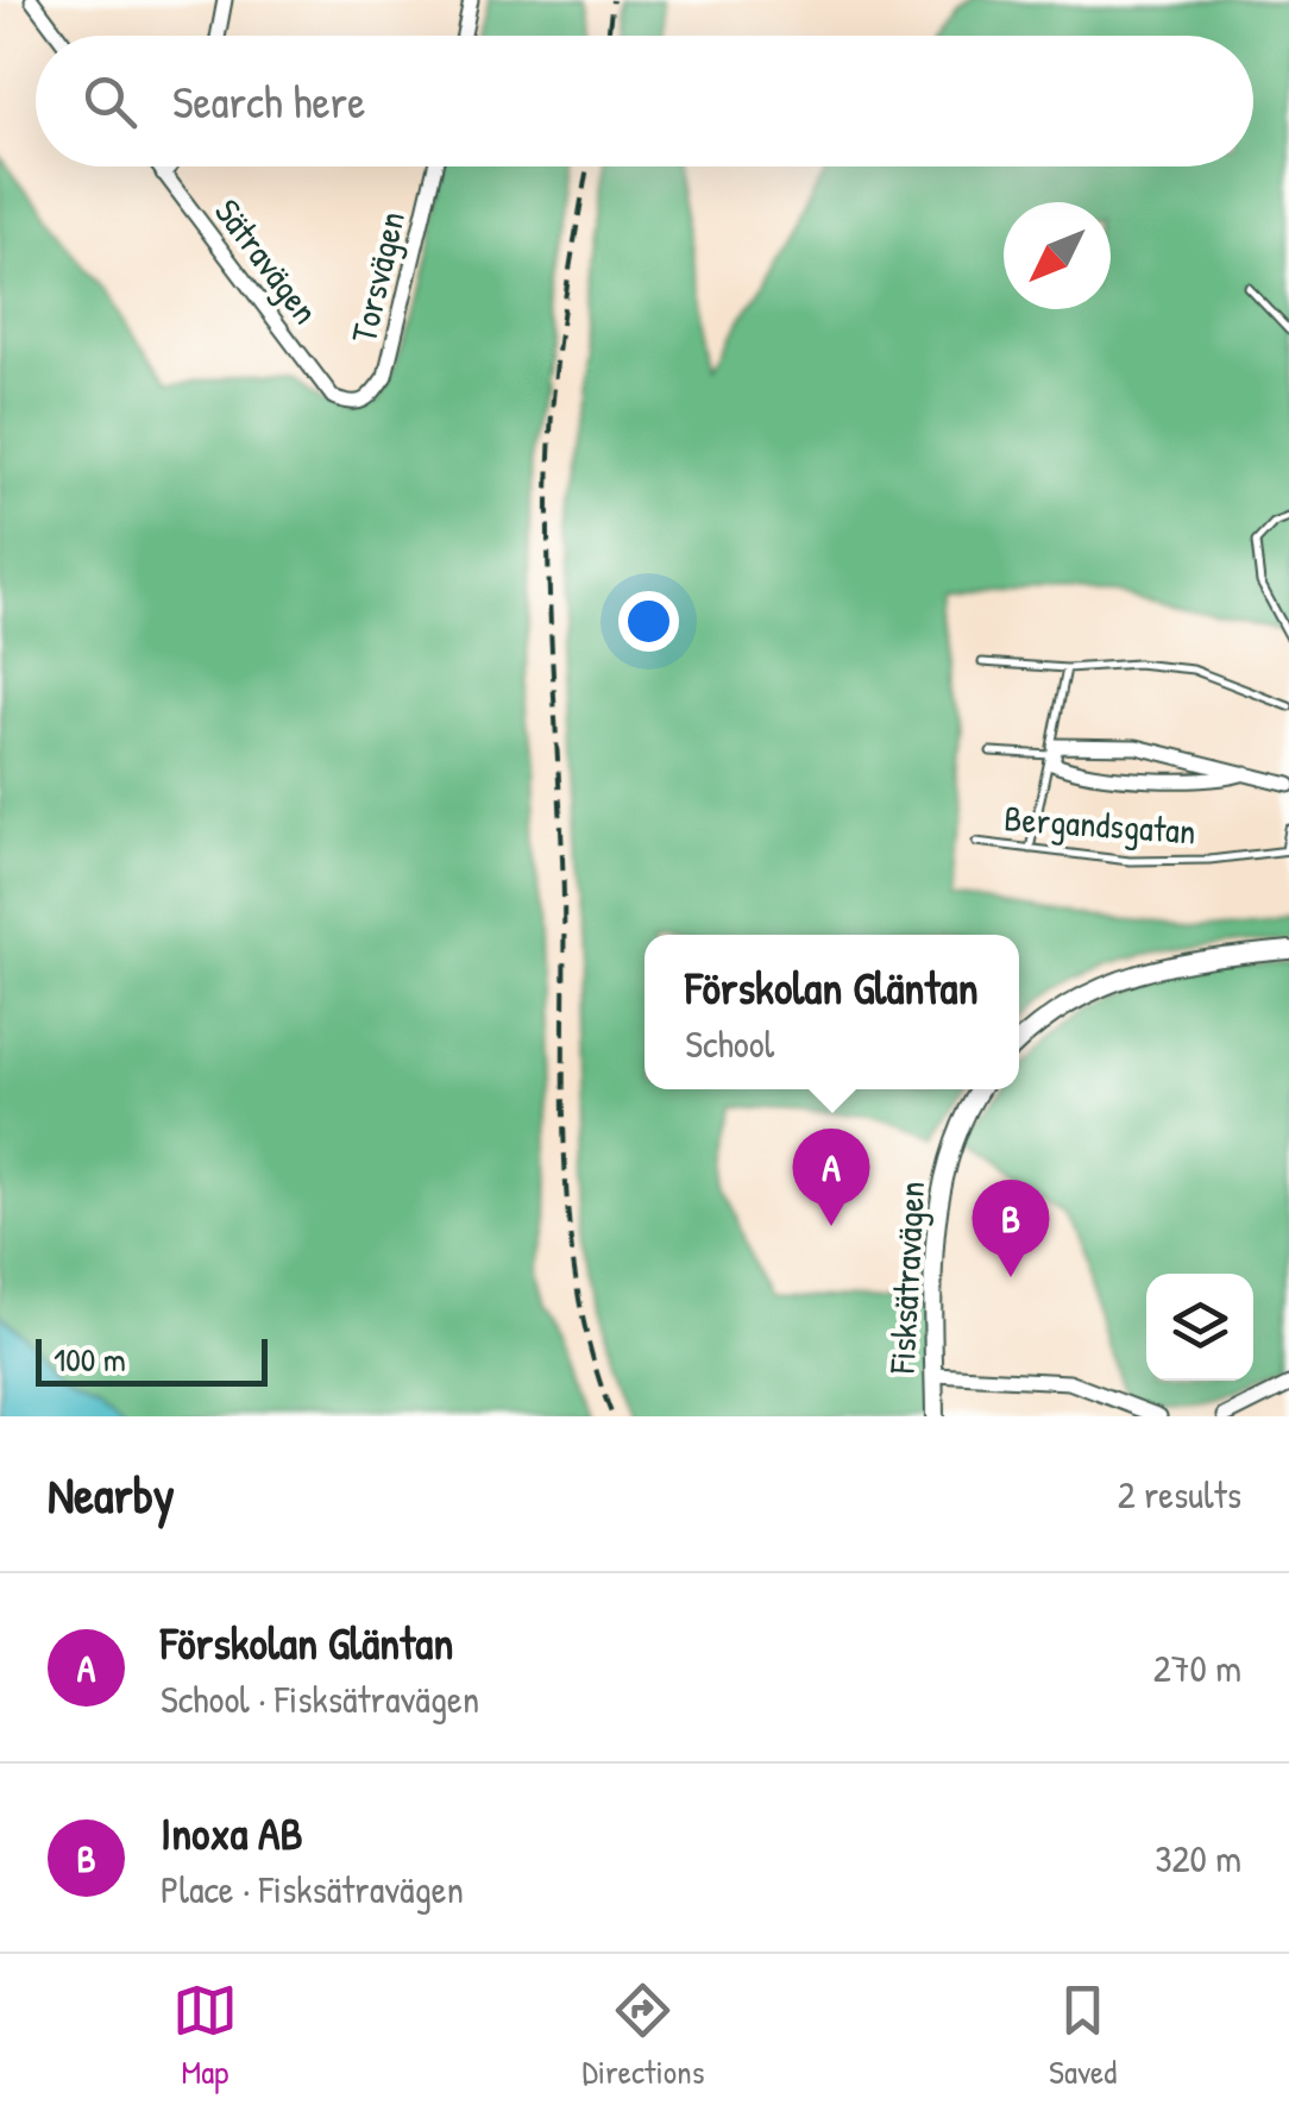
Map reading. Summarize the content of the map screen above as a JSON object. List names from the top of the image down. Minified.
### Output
{"streets":{"street":["Sätravägen","Torsvägen","Fisksätravägen"],"lane":["Bergandsgatan"]},"crossings":[["Sätravägen","Torsvägen"]],"scale_bar":"100 m","north":"bottom left","page":{"search":"Search here","popup":["Förskolan Gläntan","School"],"pins":["A","B"],"scale":"100 m","heading":["Nearby","2 results"],"list":[{"mark":"A","name":"Förskolan Gläntan","note":"School · Fisksätravägen","value":"270 m"},{"mark":"B","name":"Inoxa AB","note":"Place · Fisksätravägen","value":"320 m"}],"nav":["Map","Directions","Saved"]}}
